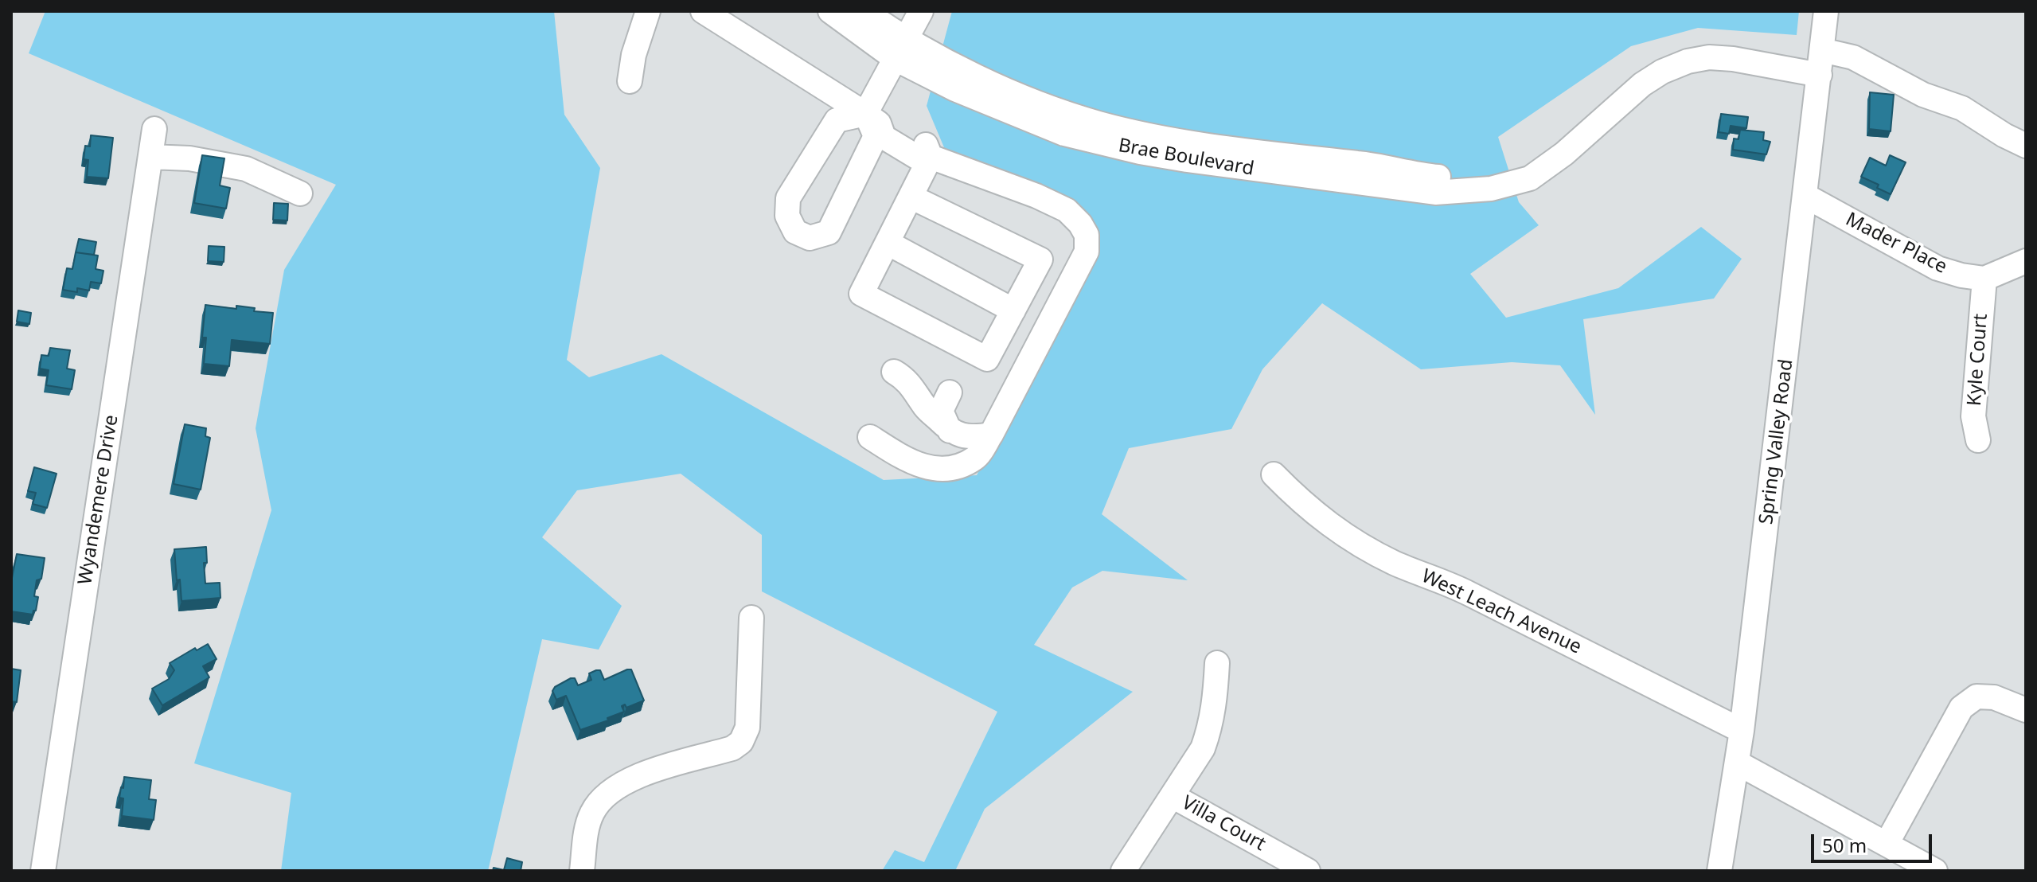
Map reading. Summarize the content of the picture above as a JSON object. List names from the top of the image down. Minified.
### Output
{"streets":{"street":["Brae Boulevard","Mader Place","Kyle Court","Spring Valley Road","Wyandemere Drive","West Leach Avenue","Villa Court"]},"crossings":[["Brae Boulevard","Spring Valley Road"],["Mader Place","Kyle Court"],["Mader Place","Spring Valley Road"],["Spring Valley Road","West Leach Avenue"]],"scale_bar":"50 m"}
